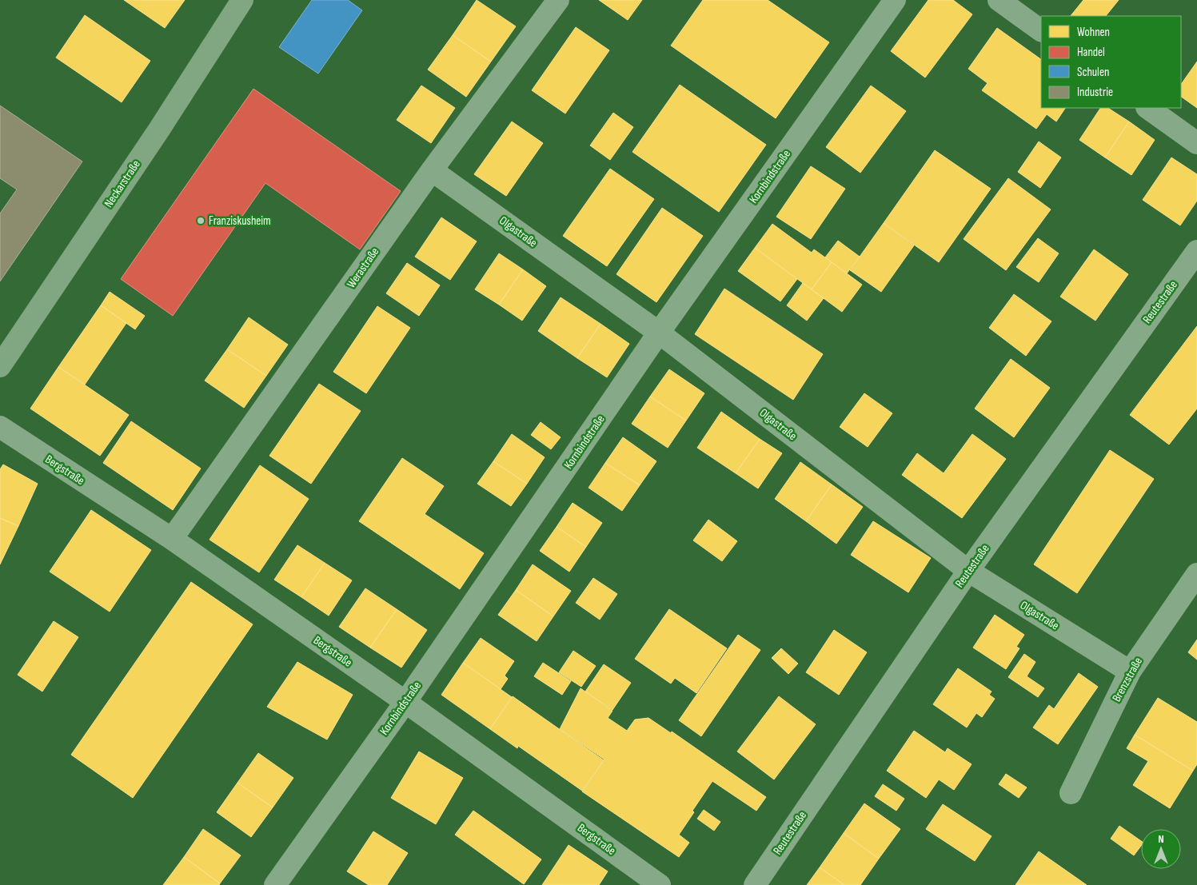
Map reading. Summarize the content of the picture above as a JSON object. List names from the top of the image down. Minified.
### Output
{"streets":{"main road":["Neckarstraße"],"street":["Kornbindstraße","Olgastraße","Werastraße","Reutestraße","Bergstraße","Brenzstraße"]},"crossings":[["Kornbindstraße","Olgastraße"],["Kornbindstraße","Bergstraße"],["Olgastraße","Werastraße"],["Olgastraße","Reutestraße"],["Olgastraße","Brenzstraße"],["Werastraße","Bergstraße"]],"places":["Franziskusheim"],"legend":["Wohnen","Handel","Schulen","Industrie"],"north":"top"}
